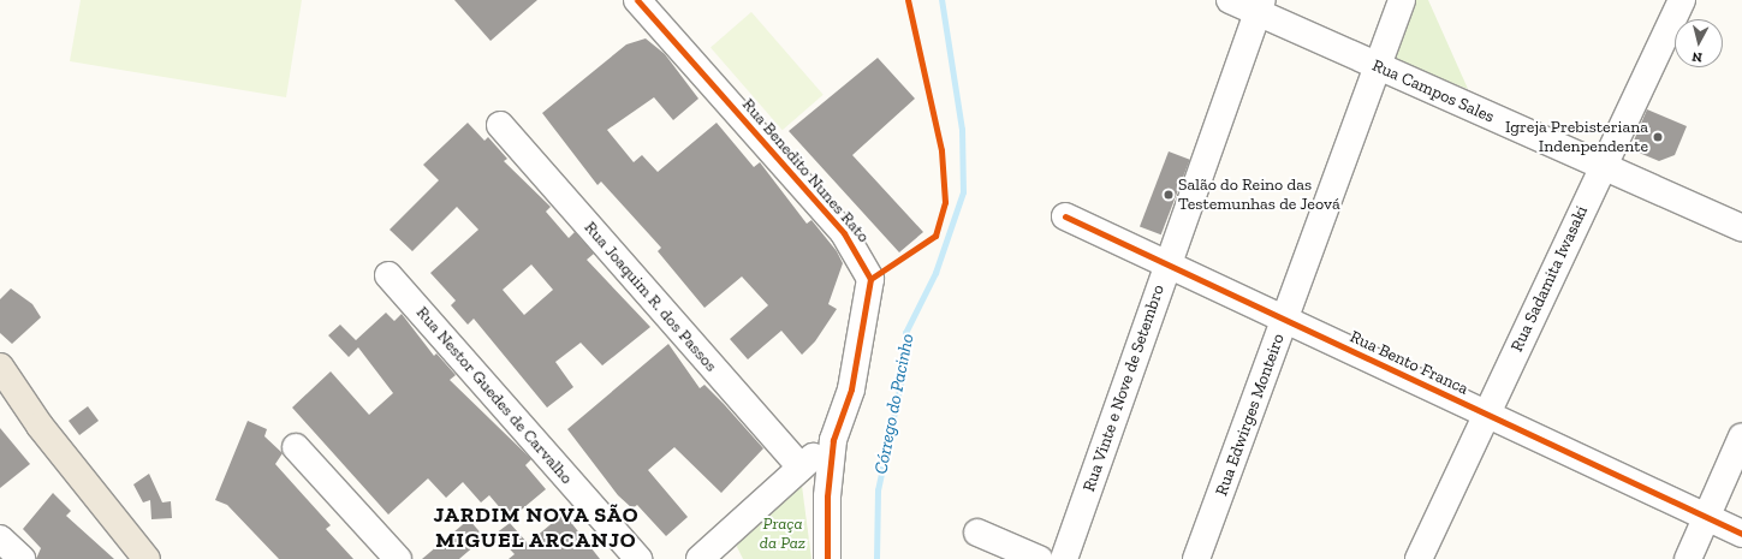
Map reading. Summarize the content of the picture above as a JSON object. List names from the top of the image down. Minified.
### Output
{"streets":{"street":["Rua Campos Sales","Rua Benedito Nunes Rato","Rua Sadamita Iwasaki","Rua Joaquim R. dos Passos","Rua Bento Franca","Rua Vinte e Nove de Setembro","Rua Nestor Guedes de Carvalho","Rua Edwirges Monteiro"]},"crossings":[["Rua Campos Sales","Rua Sadamita Iwasaki"],["Rua Campos Sales","Rua Vinte e Nove de Setembro"],["Rua Campos Sales","Rua Edwirges Monteiro"],["Rua Sadamita Iwasaki","Rua Bento Franca"],["Rua Bento Franca","Rua Vinte e Nove de Setembro"],["Rua Bento Franca","Rua Edwirges Monteiro"]],"districts":["JARDIM NOVA SÃO MIGUEL ARCANJO"],"water":["Córrego do Pacinho"],"parks":["Praça da Paz"],"places":["Igreja Prebisteriana Indenpendente","Salão do Reino das Testemunhas de Jeová"],"north":"bottom"}
